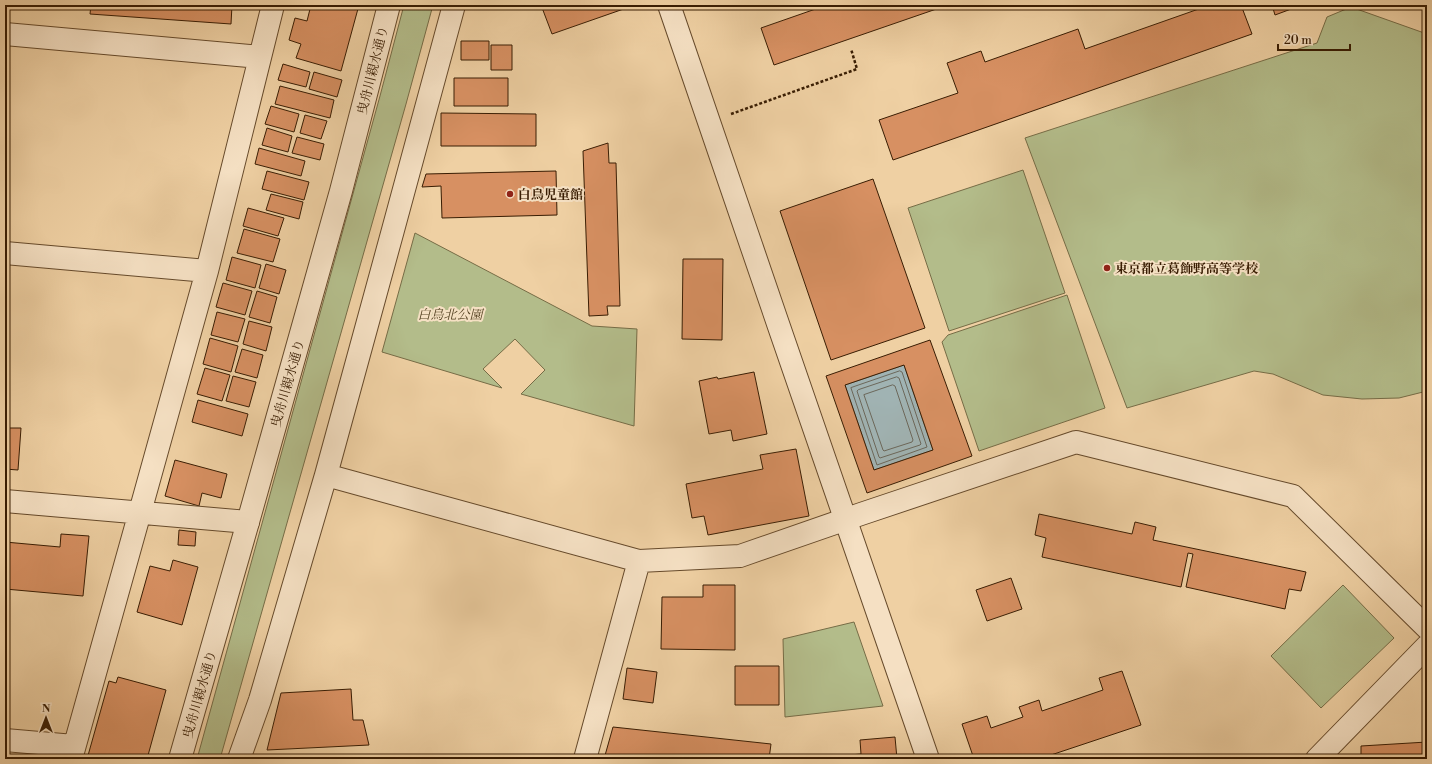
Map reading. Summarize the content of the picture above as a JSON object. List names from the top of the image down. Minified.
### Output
{"streets":{"street":["曳舟川親水通り"]},"parks":["白鳥北公園"],"places":["白鳥児童館","東京都立葛飾野高等学校"],"scale_bar":"20 m","north":"top"}
